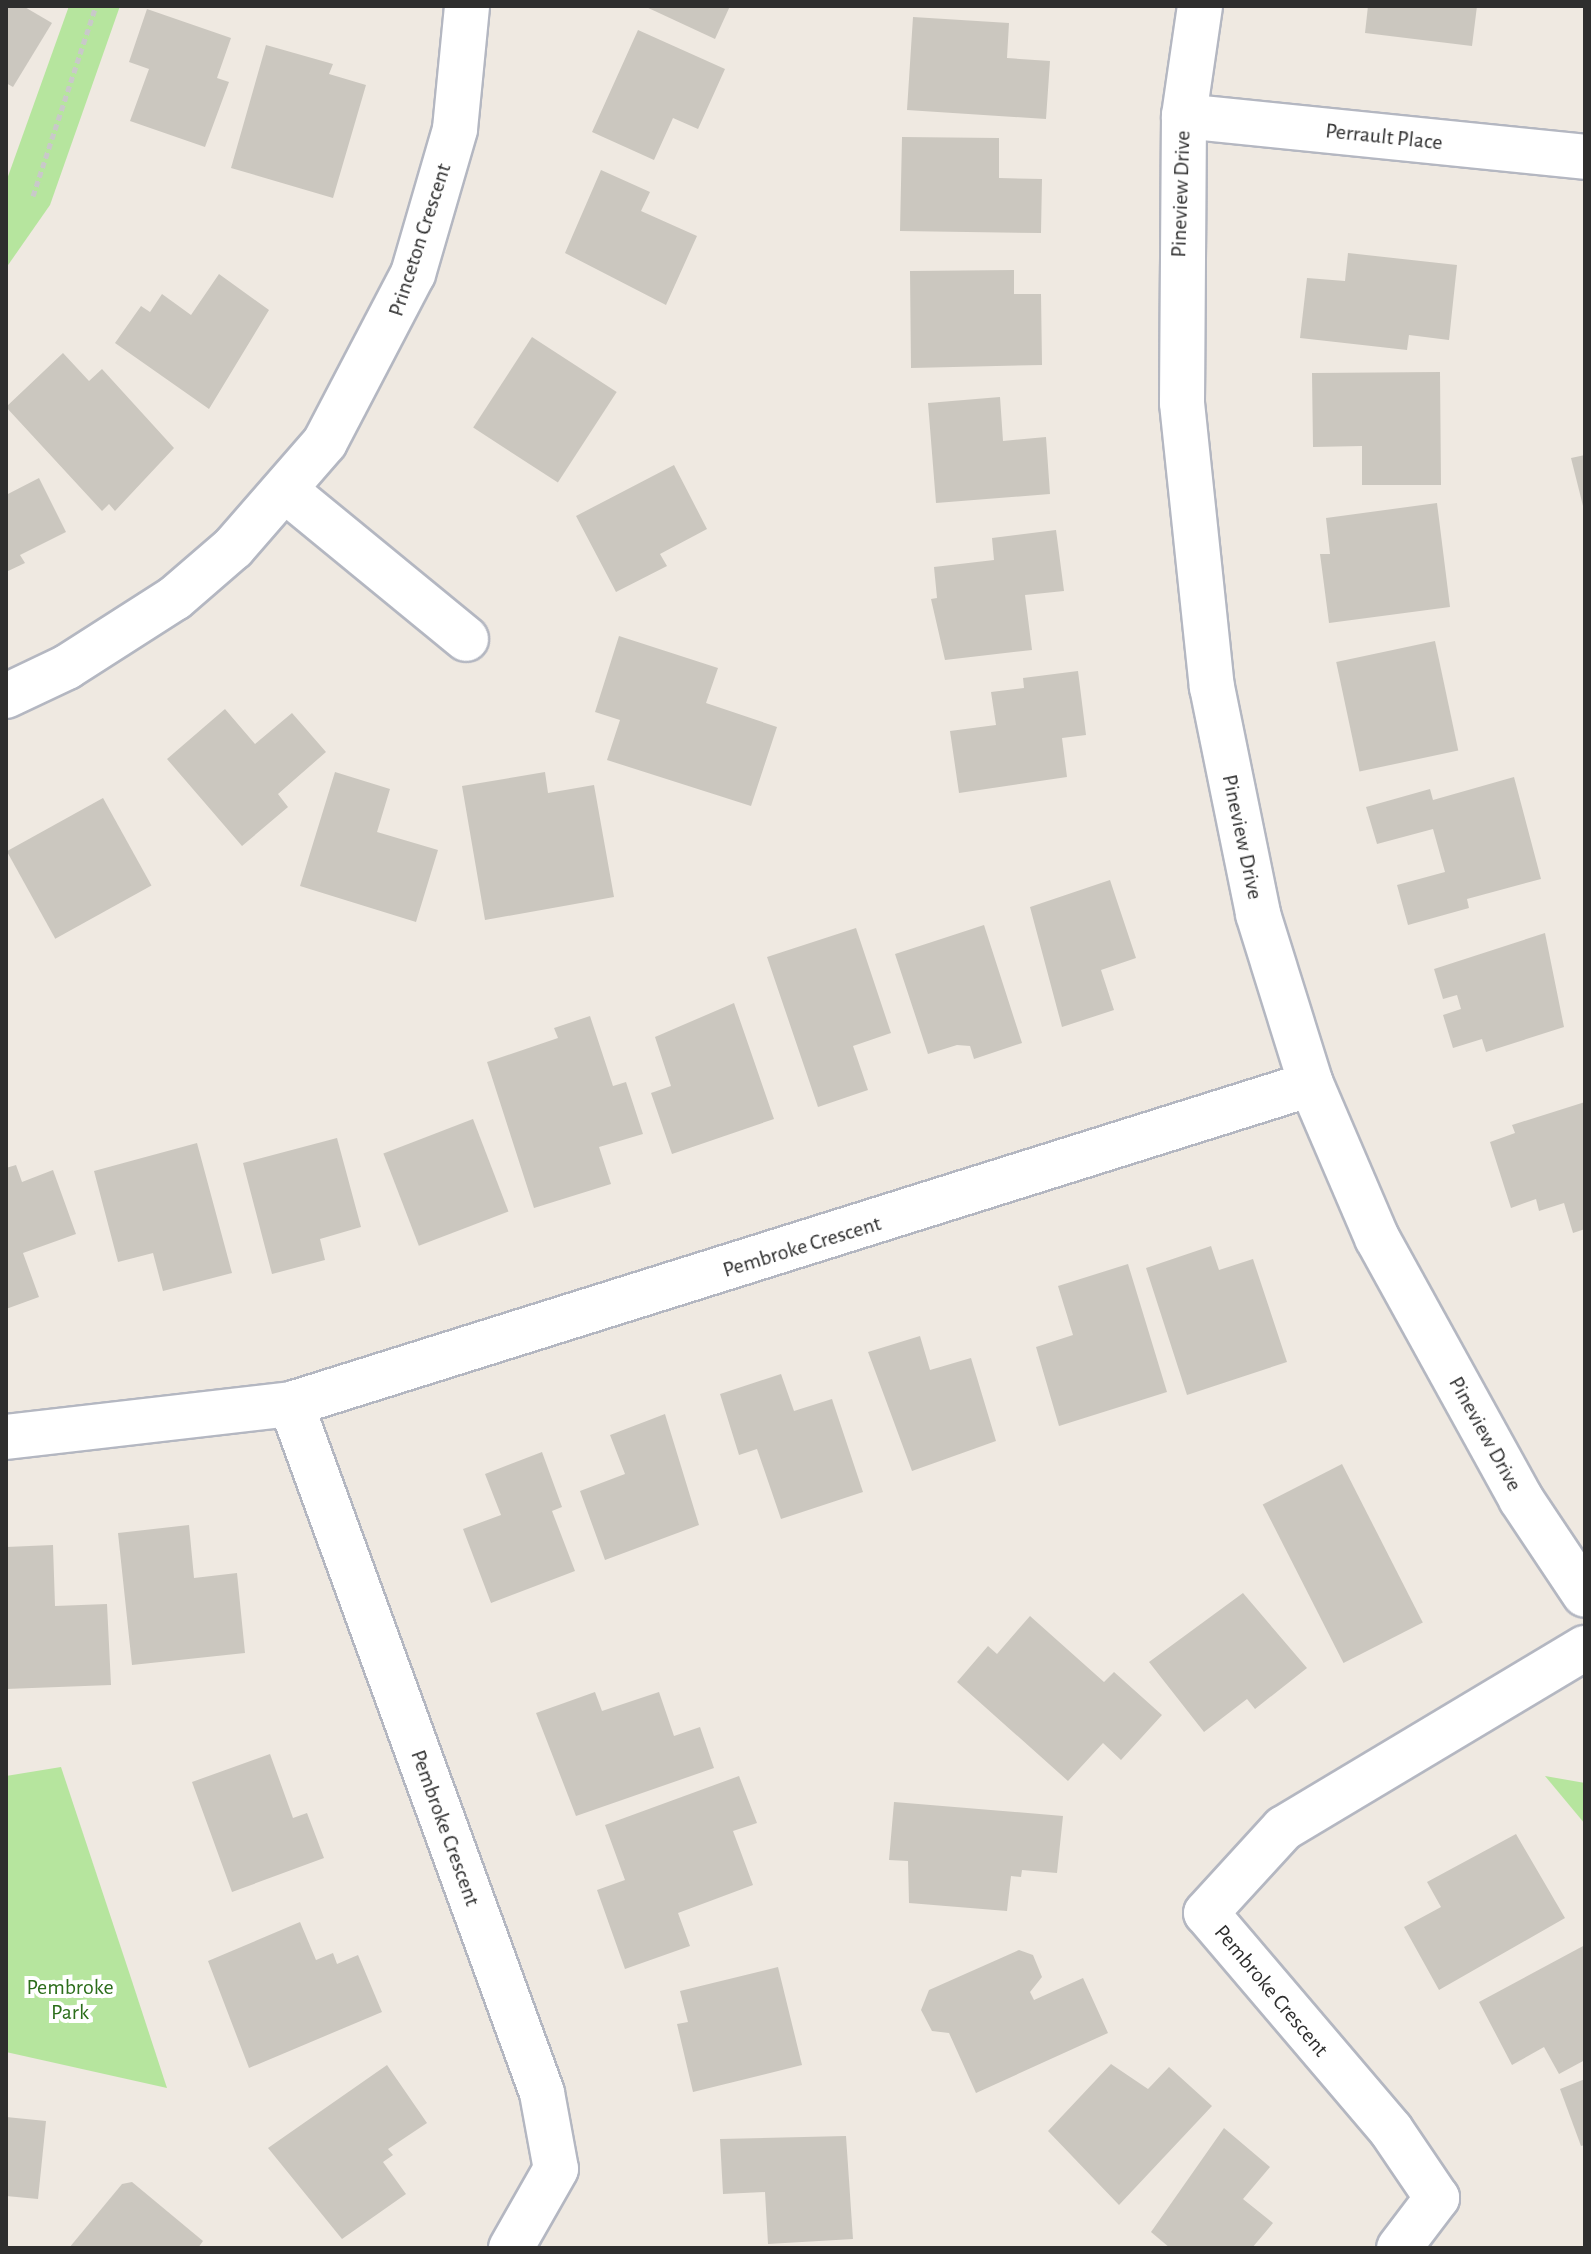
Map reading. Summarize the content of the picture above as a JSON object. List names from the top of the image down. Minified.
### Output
{"streets":{"street":["Perrault Place","Pineview Drive","Princeton Crescent","Pembroke Crescent"]},"crossings":[["Perrault Place","Pineview Drive"],["Pineview Drive","Pembroke Crescent"]],"parks":["Pembroke Park"]}
